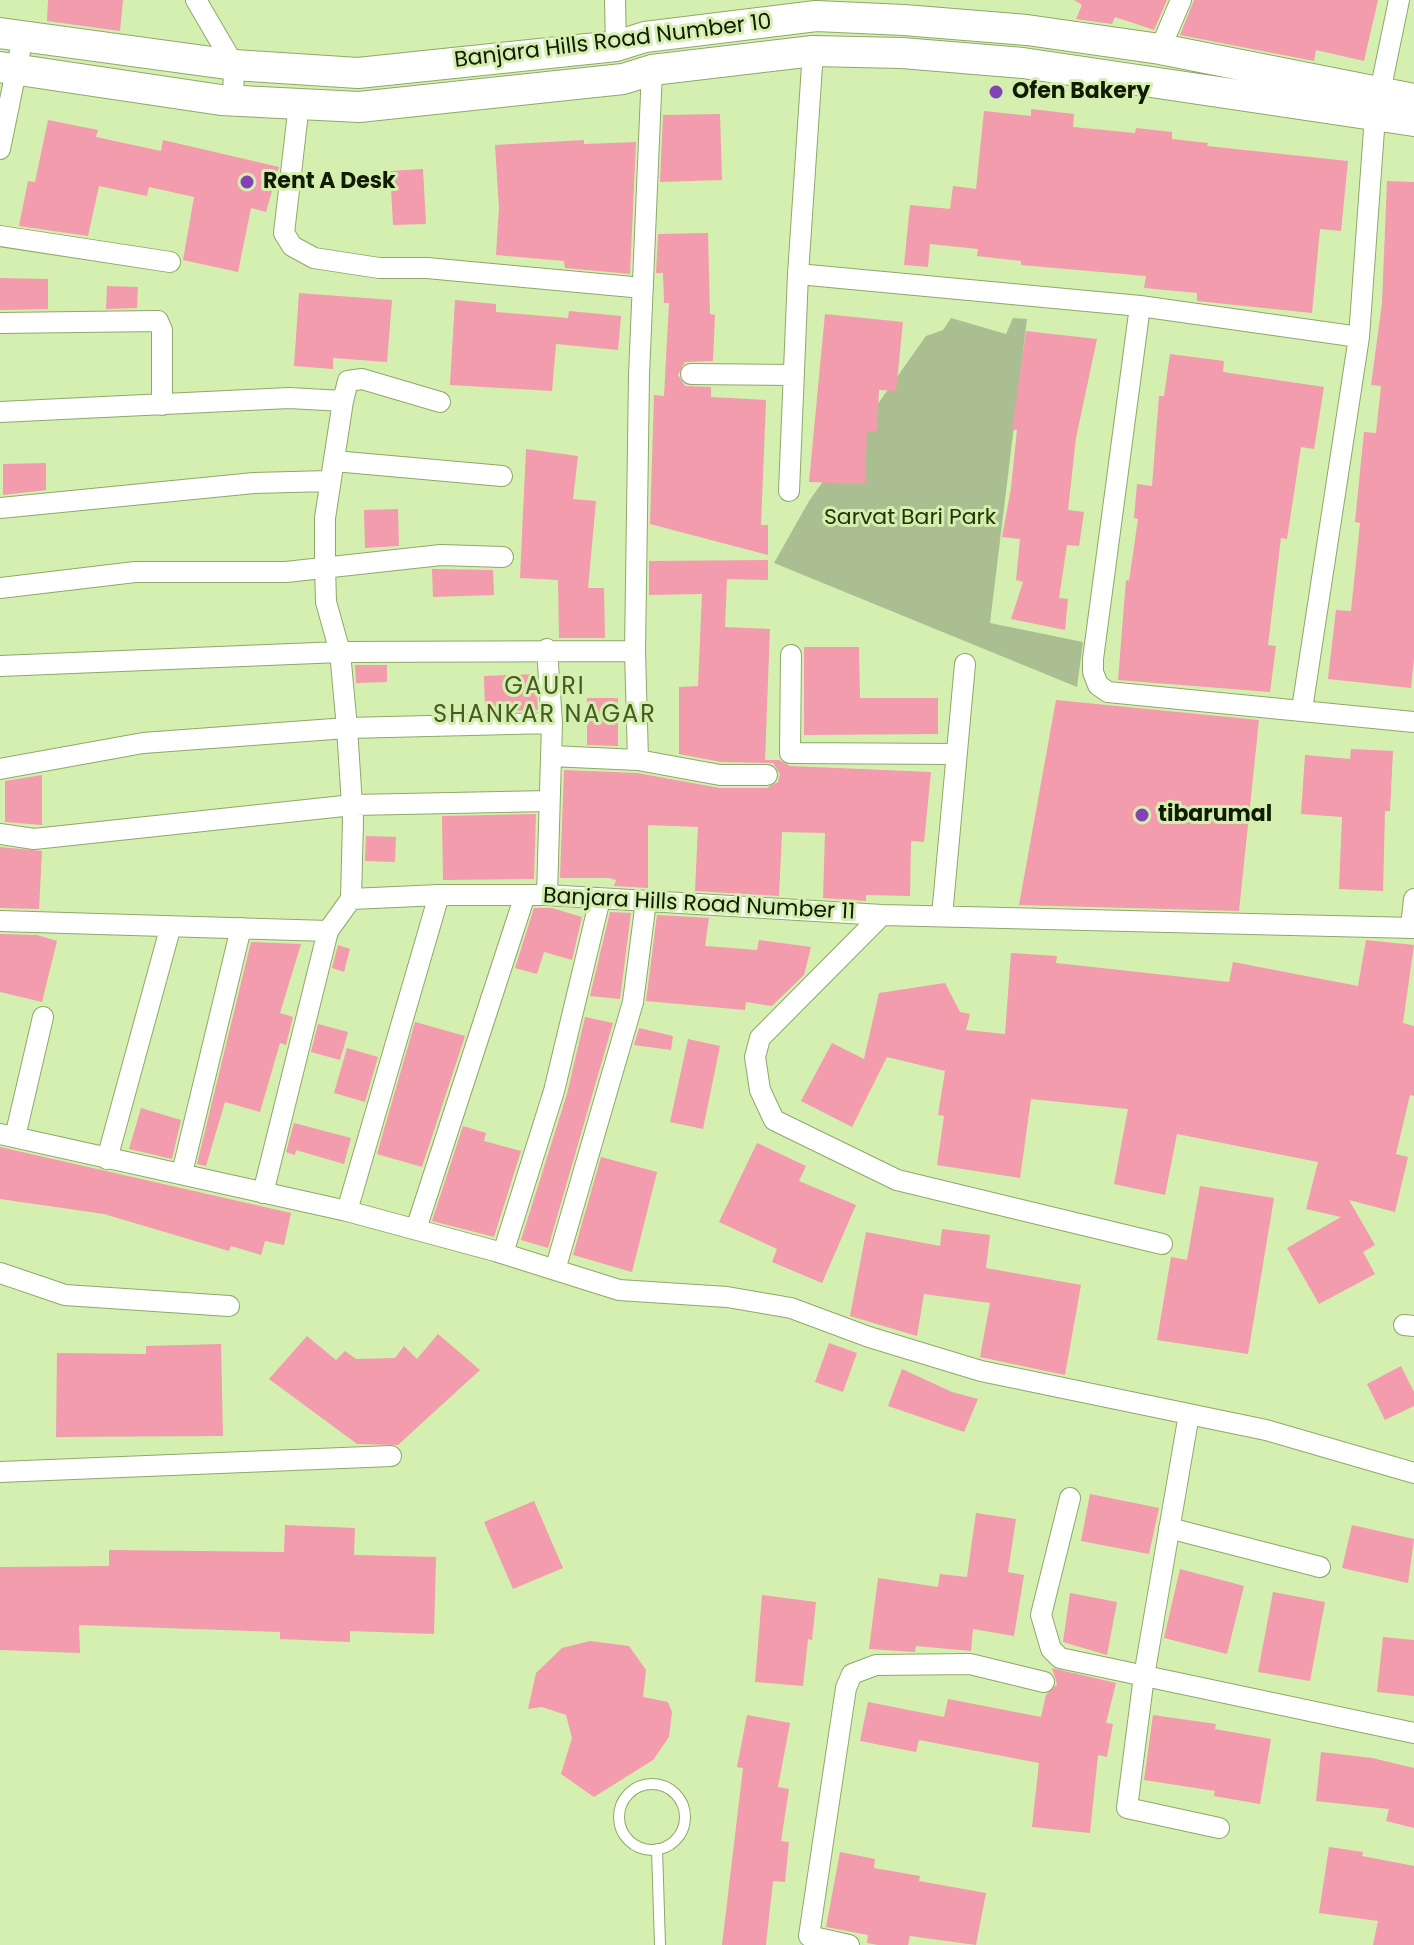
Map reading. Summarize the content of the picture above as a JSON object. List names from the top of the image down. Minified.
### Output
{"streets":{"main road":["Banjara Hills Road Number 10"],"street":["Banjara Hills Road Number 11"]},"districts":["GAURI SHANKAR NAGAR"],"parks":["Sarvat Bari Park"],"places":["Ofen Bakery","Rent A Desk","tibarumal"]}
